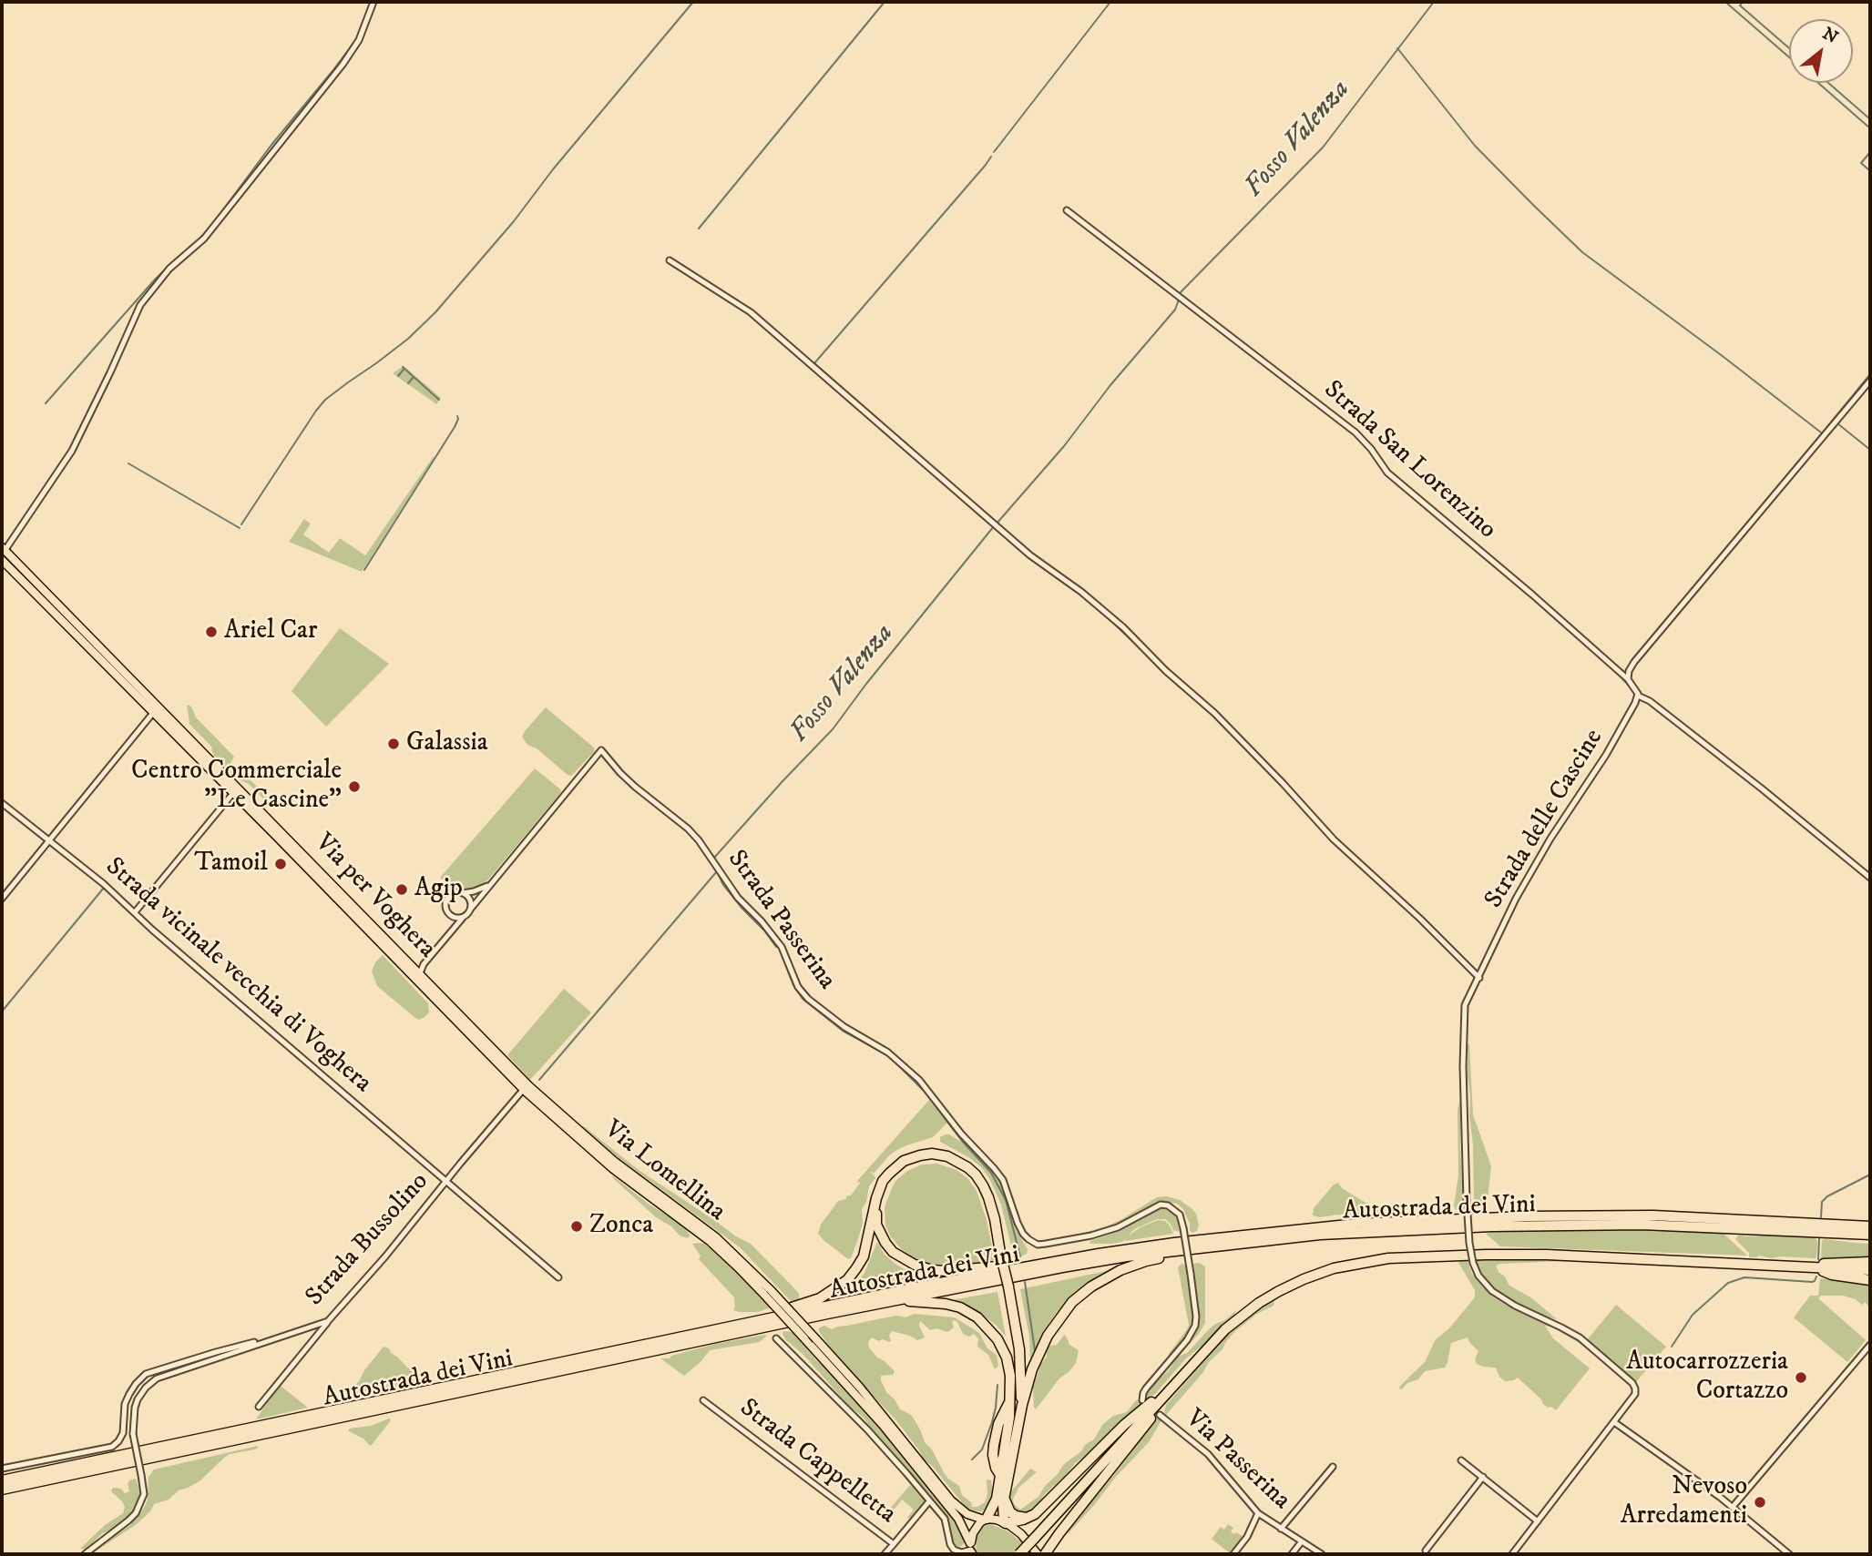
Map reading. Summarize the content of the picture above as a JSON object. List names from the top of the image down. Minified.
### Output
{"streets":{"highway":["Autostrada dei Vini"],"main road":["Via per Voghera","Via Lomellina"],"street":["Strada San Lorenzino","Strada delle Cascine","Strada Passerina","Strada vicinale vecchia di Voghera","Strada Bussolino","Via Passerina","Strada Cappelletta"]},"crossings":[["Via per Voghera","Via Lomellina"],["Via per Voghera","Strada Bussolino"],["Strada vicinale vecchia di Voghera","Strada Bussolino"],["Via Lomellina","Strada Bussolino"]],"water":["Fosso Valenza"],"places":["Ariel Car","Galassia","Centro Commerciale \"Le Cascine\"","Tamoil","Agip","Zonca","Autocarrozzeria Cortazzo","Nevoso Arredamenti"],"north":"top right"}
